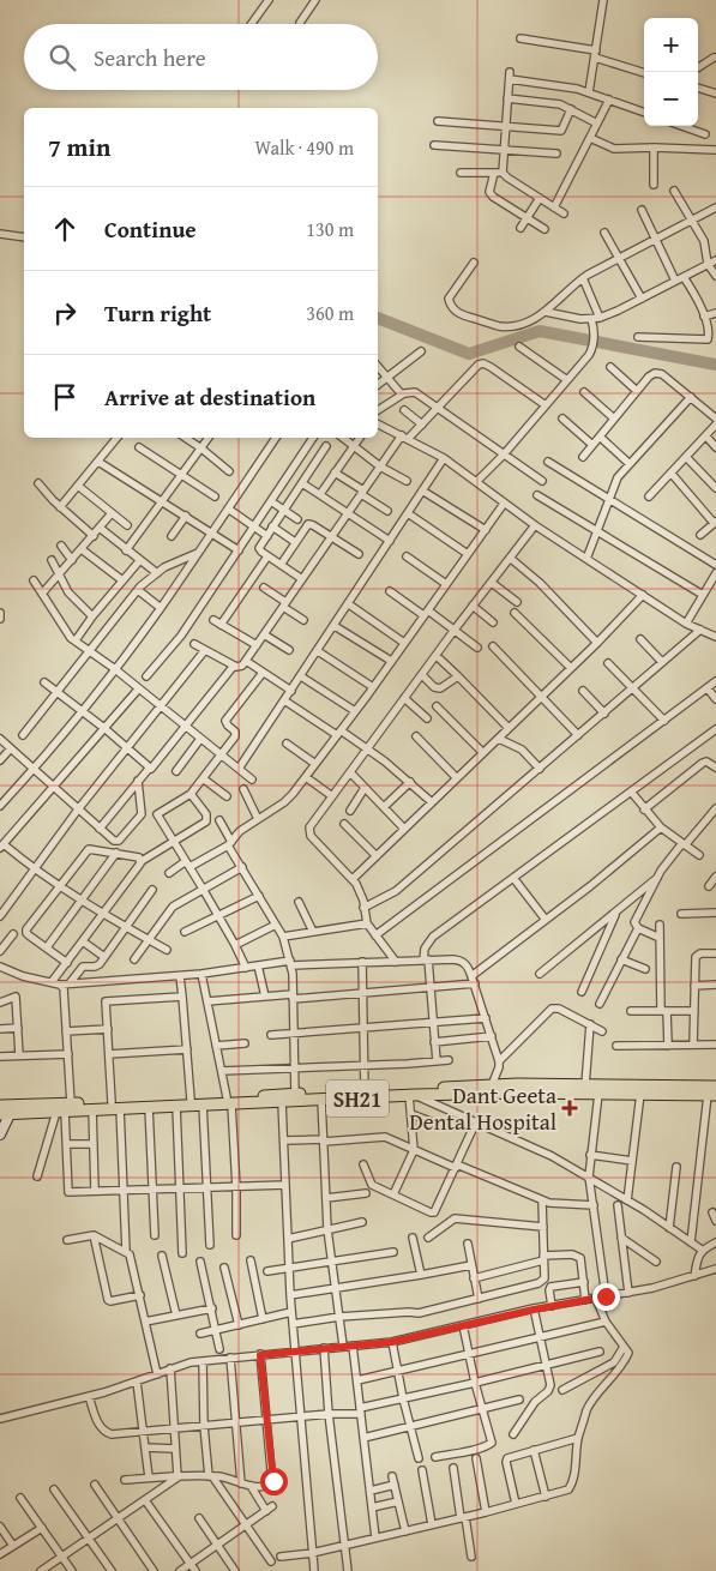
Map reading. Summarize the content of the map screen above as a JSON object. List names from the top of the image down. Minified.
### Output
{"streets":{"main road":["SH21"]},"places":{"health":["Dant Geeta Dental Hospital"]},"page":{"map_buttons":["+","−"],"search":"Search here","heading":["7 min","Walk · 490 m"],"list":[["Continue","130 m"],["Turn right","360 m"],"Arrive at destination"]}}
